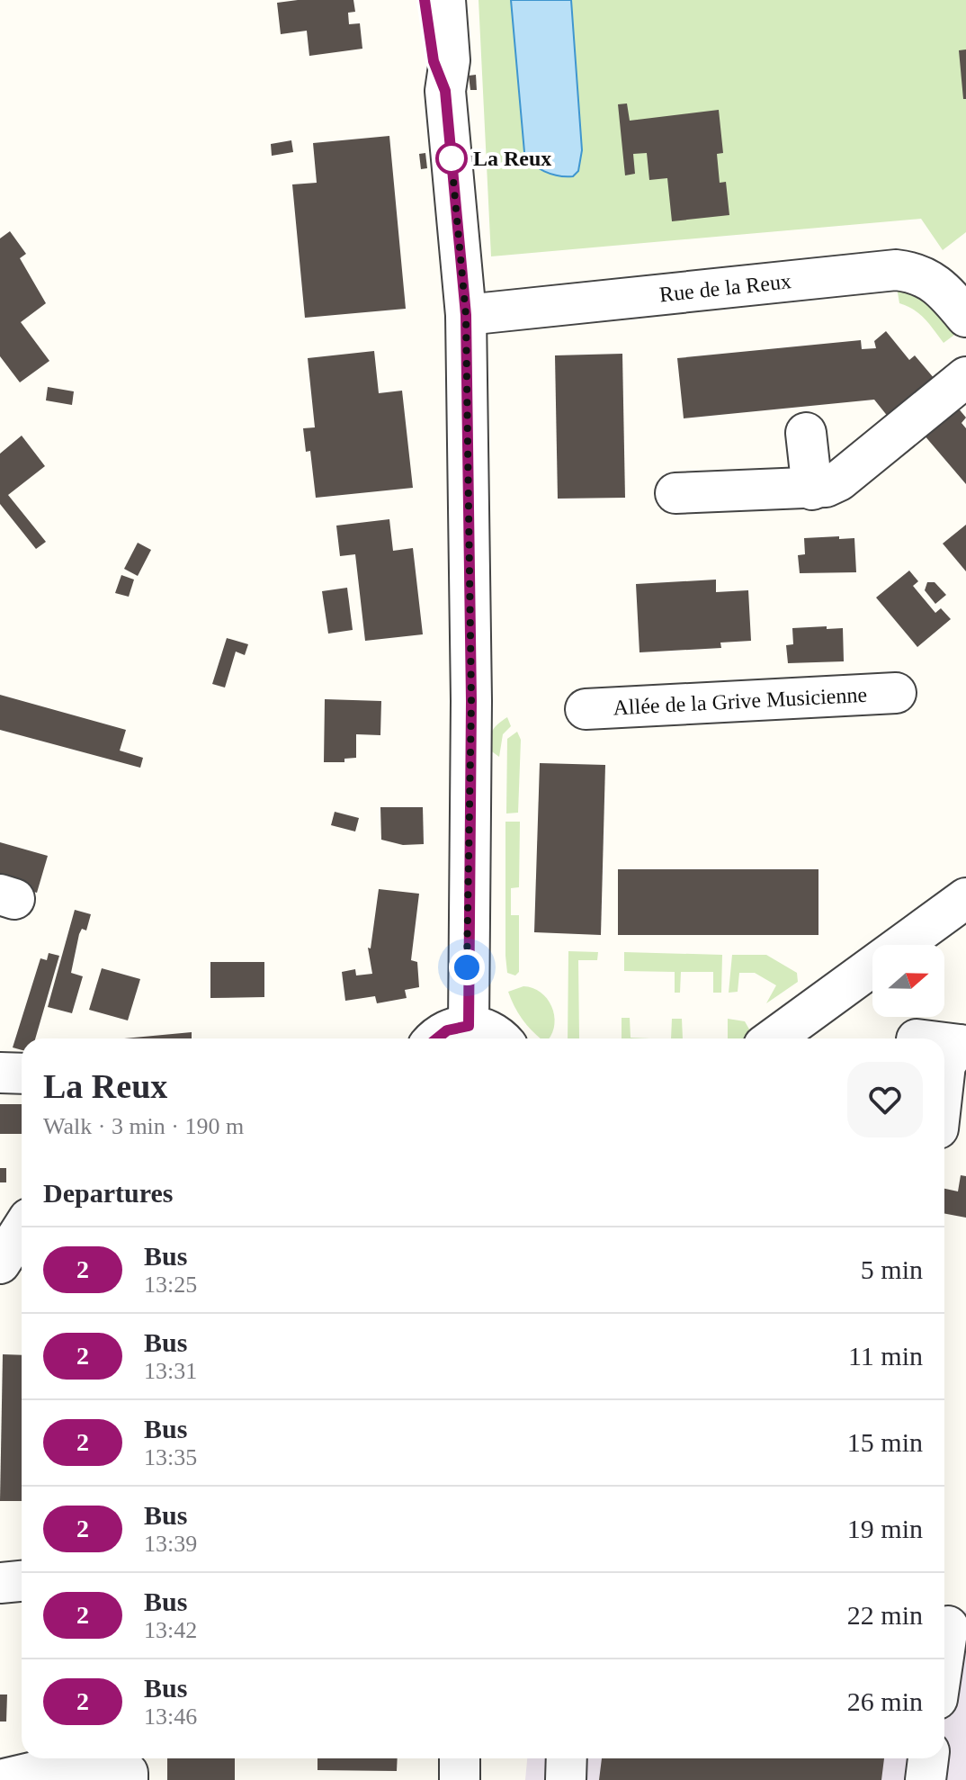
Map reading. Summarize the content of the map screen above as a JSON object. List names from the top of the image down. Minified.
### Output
{"streets":{"street":["Rue de la Reux","Allée de la Grive Musicienne"]},"places":["La Reux"],"lines":["bus line 2"],"north":"right","page":{"heading":[["La Reux","Walk · 3 min · 190 m"],"Departures"],"list":[{"mark":"2","name":"Bus","note":"13:25","value":"5 min"},{"mark":"2","name":"Bus","note":"13:31","value":"11 min"},{"mark":"2","name":"Bus","note":"13:35","value":"15 min"},{"mark":"2","name":"Bus","note":"13:39","value":"19 min"},{"mark":"2","name":"Bus","note":"13:42","value":"22 min"},{"mark":"2","name":"Bus","note":"13:46","value":"26 min"}]}}
